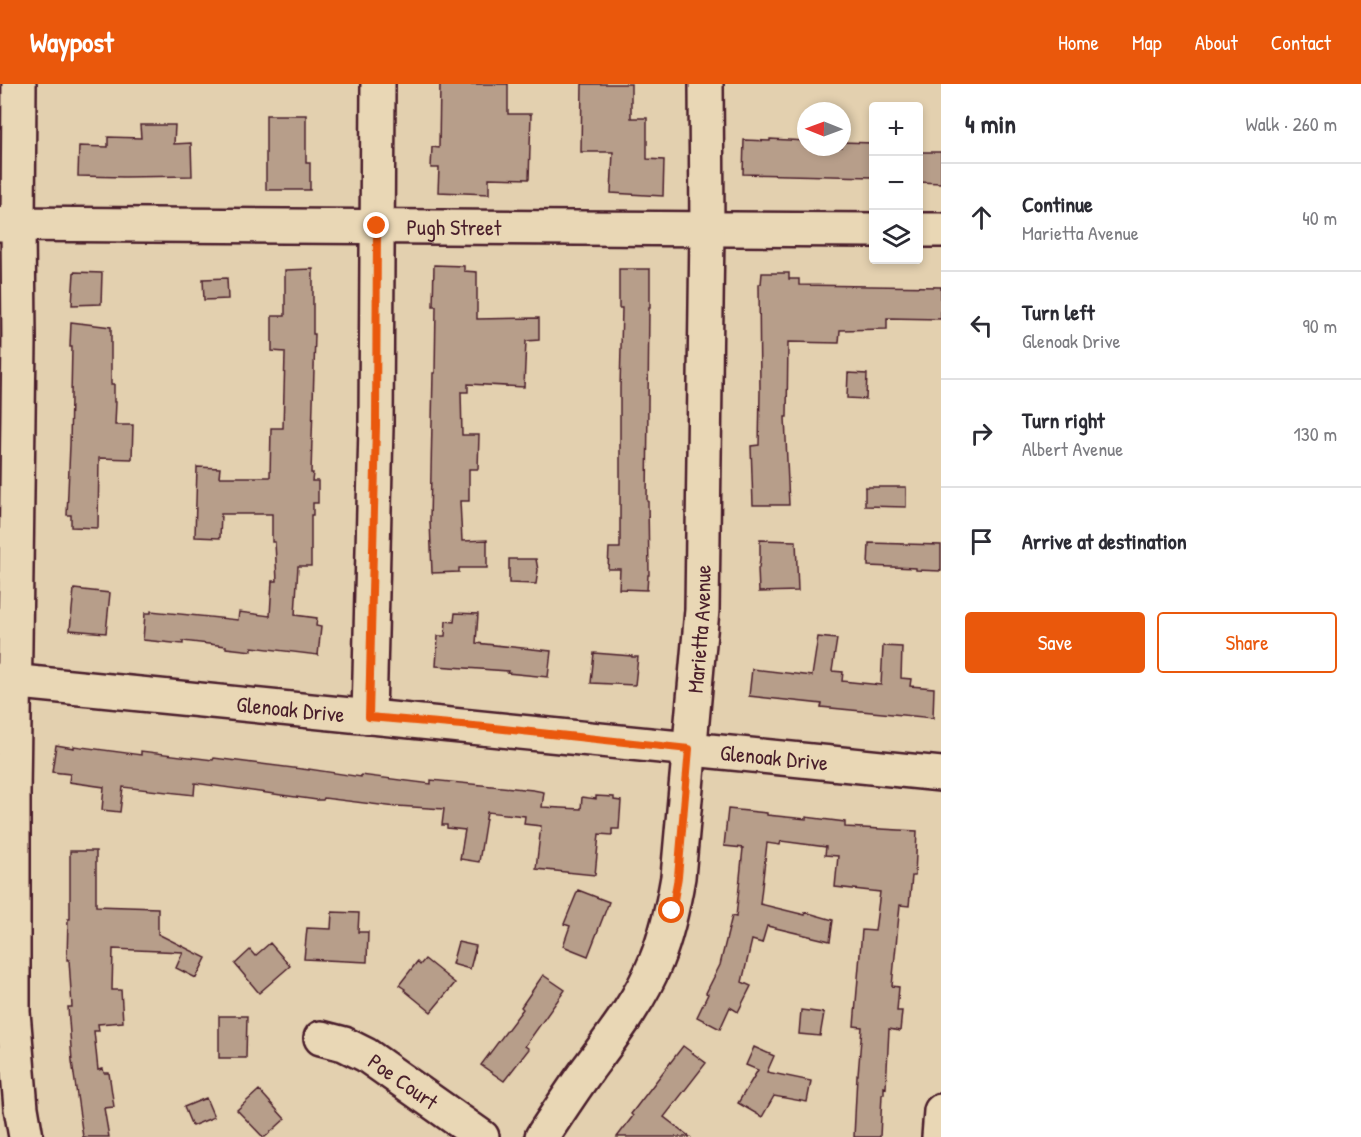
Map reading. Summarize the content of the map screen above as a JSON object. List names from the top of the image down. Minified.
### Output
{"streets":{"street":["Pugh Street","Marietta Avenue","Glenoak Drive","Poe Court"]},"crossings":[["Pugh Street","Marietta Avenue"],["Marietta Avenue","Glenoak Drive"]],"north":"left","page":{"header":"Waypost","nav":["Home","Map","About","Contact"],"heading":["4 min","Walk · 260 m"],"map_buttons":["+","−"],"list":[["Continue","Marietta Avenue","40 m"],["Turn left","Glenoak Drive","90 m"],["Turn right","Albert Avenue","130 m"],"Arrive at destination"],"buttons":["Save","Share"]}}
